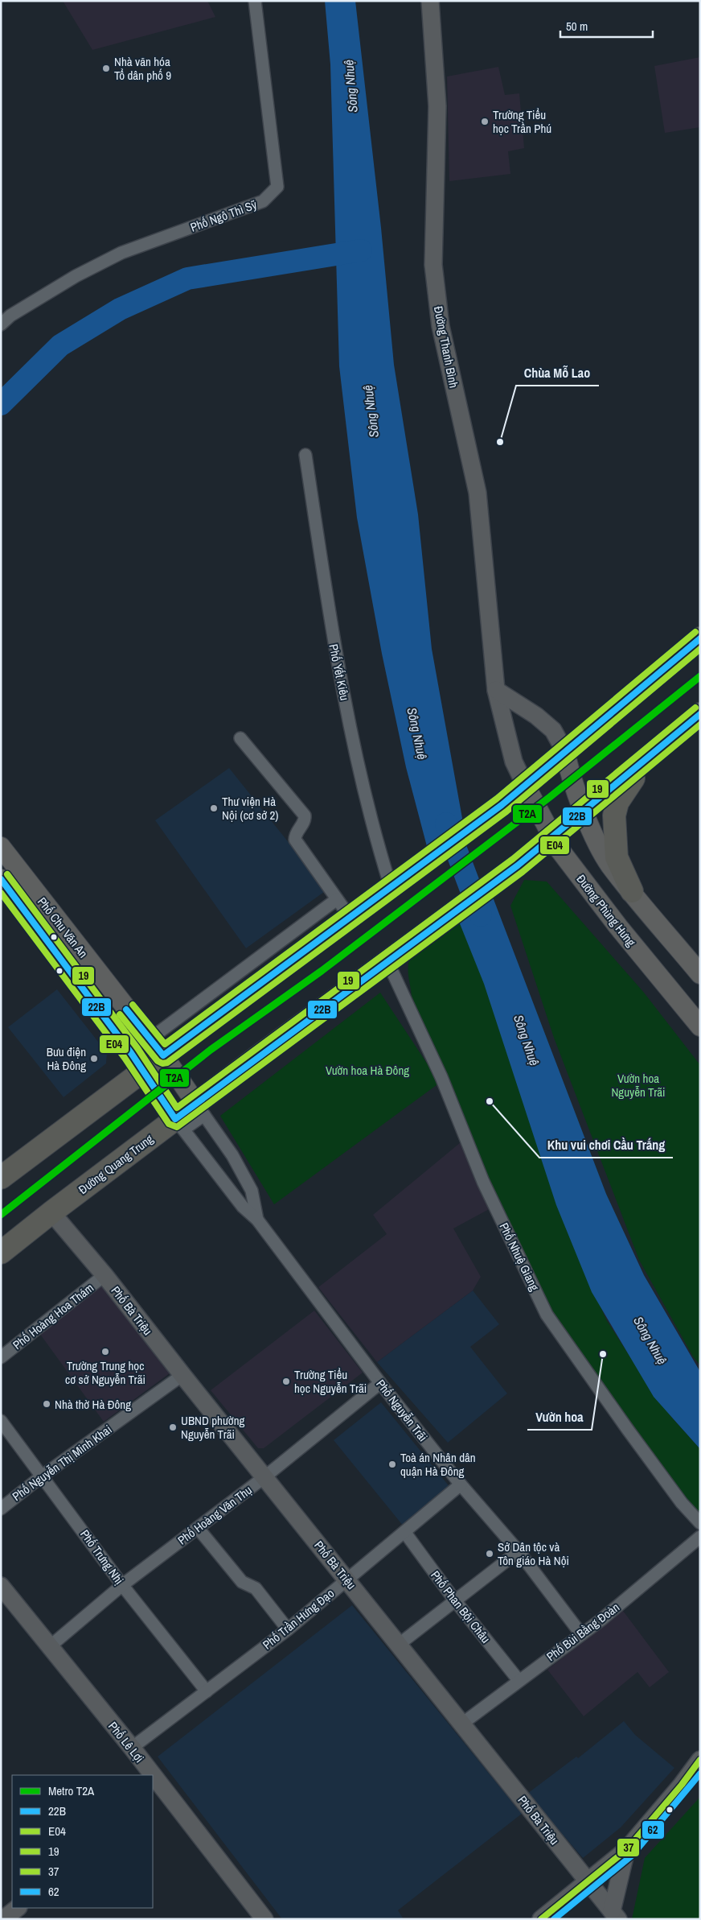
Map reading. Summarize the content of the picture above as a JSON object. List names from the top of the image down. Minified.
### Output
{"streets":{"highway":["Đường Quang Trung"],"main road":["Đường Phùng Hưng","Phố Chu Văn An"],"street":["Phố Ngô Thì Sỹ","Đường Thanh Bình","Phố Yết Kiêu","Phố Nhuệ Giang","Phố Bà Triệu","Phố Hoàng Hoa Thám","Phố Nguyễn Trãi","Phố Nguyễn Thị Minh Khai","Phố Hoàng Văn Thụ","Phố Trưng Nhị","Phố Phan Bội Châu","Phố Trần Hưng Đạo","Phố Bùi Bằng Đoàn","Phố Lê Lợi"]},"crossings":[["Đường Thanh Bình","Đường Phùng Hưng"],["Đường Phùng Hưng","Đường Quang Trung"],["Phố Chu Văn An","Đường Quang Trung"],["Phố Chu Văn An","Phố Nguyễn Trãi"],["Đường Quang Trung","Phố Nhuệ Giang"],["Đường Quang Trung","Phố Bà Triệu"],["Đường Quang Trung","Phố Nguyễn Trãi"],["Phố Bà Triệu","Phố Hoàng Hoa Thám"],["Phố Bà Triệu","Phố Nguyễn Thị Minh Khai"],["Phố Bà Triệu","Phố Hoàng Văn Thụ"],["Phố Bà Triệu","Phố Trần Hưng Đạo"],["Phố Bà Triệu","Phố Bùi Bằng Đoàn"],["Phố Nguyễn Trãi","Phố Hoàng Văn Thụ"],["Phố Nguyễn Trãi","Phố Trần Hưng Đạo"],["Phố Nguyễn Trãi","Phố Bùi Bằng Đoàn"],["Phố Nguyễn Thị Minh Khai","Phố Trưng Nhị"],["Phố Hoàng Văn Thụ","Phố Trưng Nhị"],["Phố Hoàng Văn Thụ","Phố Lê Lợi"],["Phố Trưng Nhị","Phố Trần Hưng Đạo"],["Phố Phan Bội Châu","Phố Trần Hưng Đạo"],["Phố Phan Bội Châu","Phố Bùi Bằng Đoàn"],["Phố Trần Hưng Đạo","Phố Lê Lợi"]],"water":["Sông Nhuệ"],"parks":["Vườn hoa Hà Đông","Vườn hoa Nguyễn Trãi"],"places":["Nhà văn hóa Tổ dân phố 9","Trường Tiểu học Trần Phú","Chùa Mỗ Lao","Thư viện Hà Nội (cơ sở 2)","Bưu điện Hà Đông","Khu vui chơi Cầu Trắng","Trường Trung học cơ sở Nguyễn Trãi","Vườn hoa","Trường Tiểu học Nguyễn Trãi","Nhà thờ Hà Đông","UBND phường Nguyễn Trãi","Toà án Nhân dân quận Hà Đông","Sở Dân tộc và Tôn giáo Hà Nội"],"lines":["transit line 19","transit line 22B","transit line E04","metro line T2A","transit line 37","transit line 62"],"legend":["Metro T2A","22B","E04","19","37","62"],"scale_bar":"50 m"}
